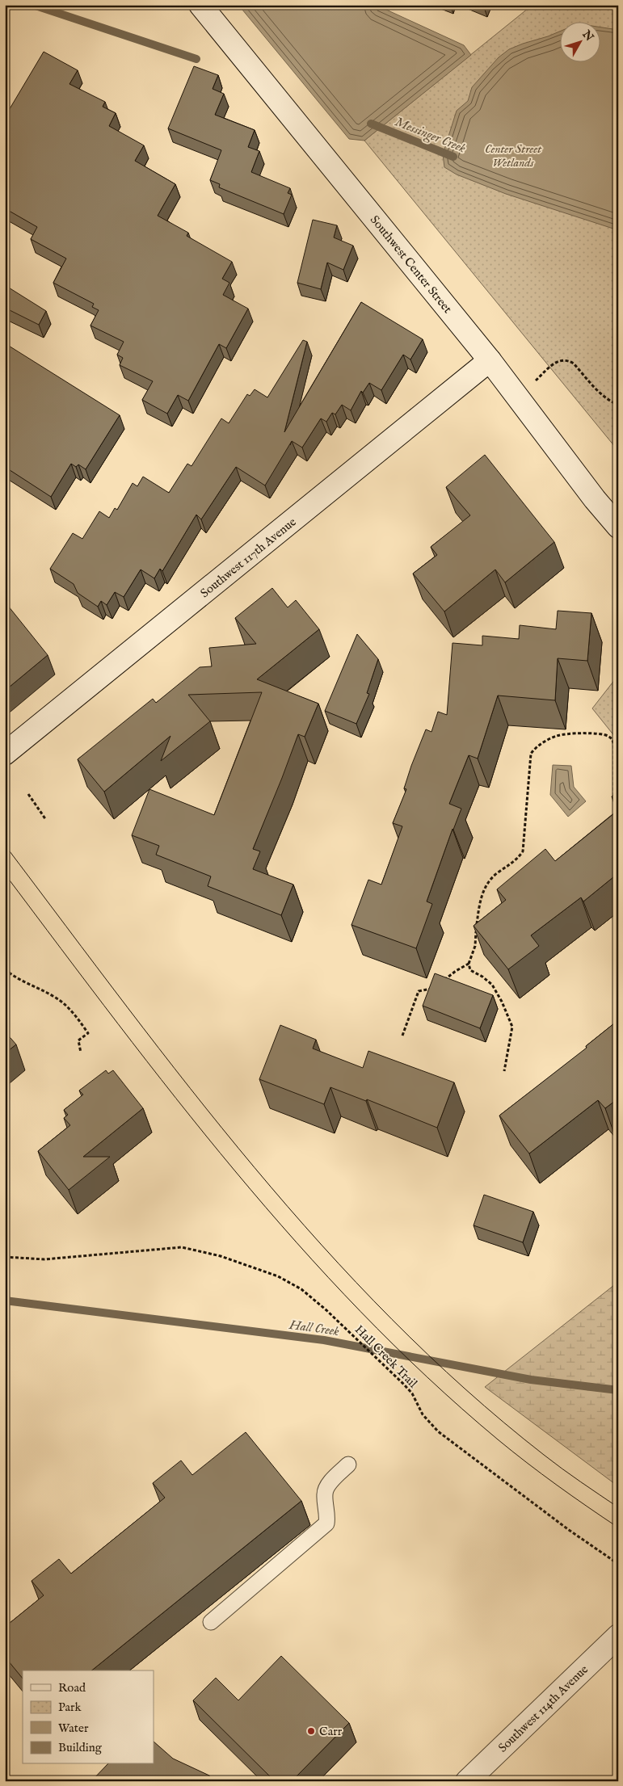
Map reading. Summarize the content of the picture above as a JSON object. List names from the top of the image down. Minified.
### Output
{"streets":{"street":["Southwest Center Street","Southwest 117th Avenue","Southwest 114th Avenue"],"path":["Hall Creek Trail"]},"crossings":[["Southwest Center Street","Southwest 117th Avenue"]],"water":["Messinger Creek","Hall Creek"],"parks":["Center Street Wetlands"],"places":["Carr"],"legend":["Road","Park","Water","Building"],"north":"top right"}
